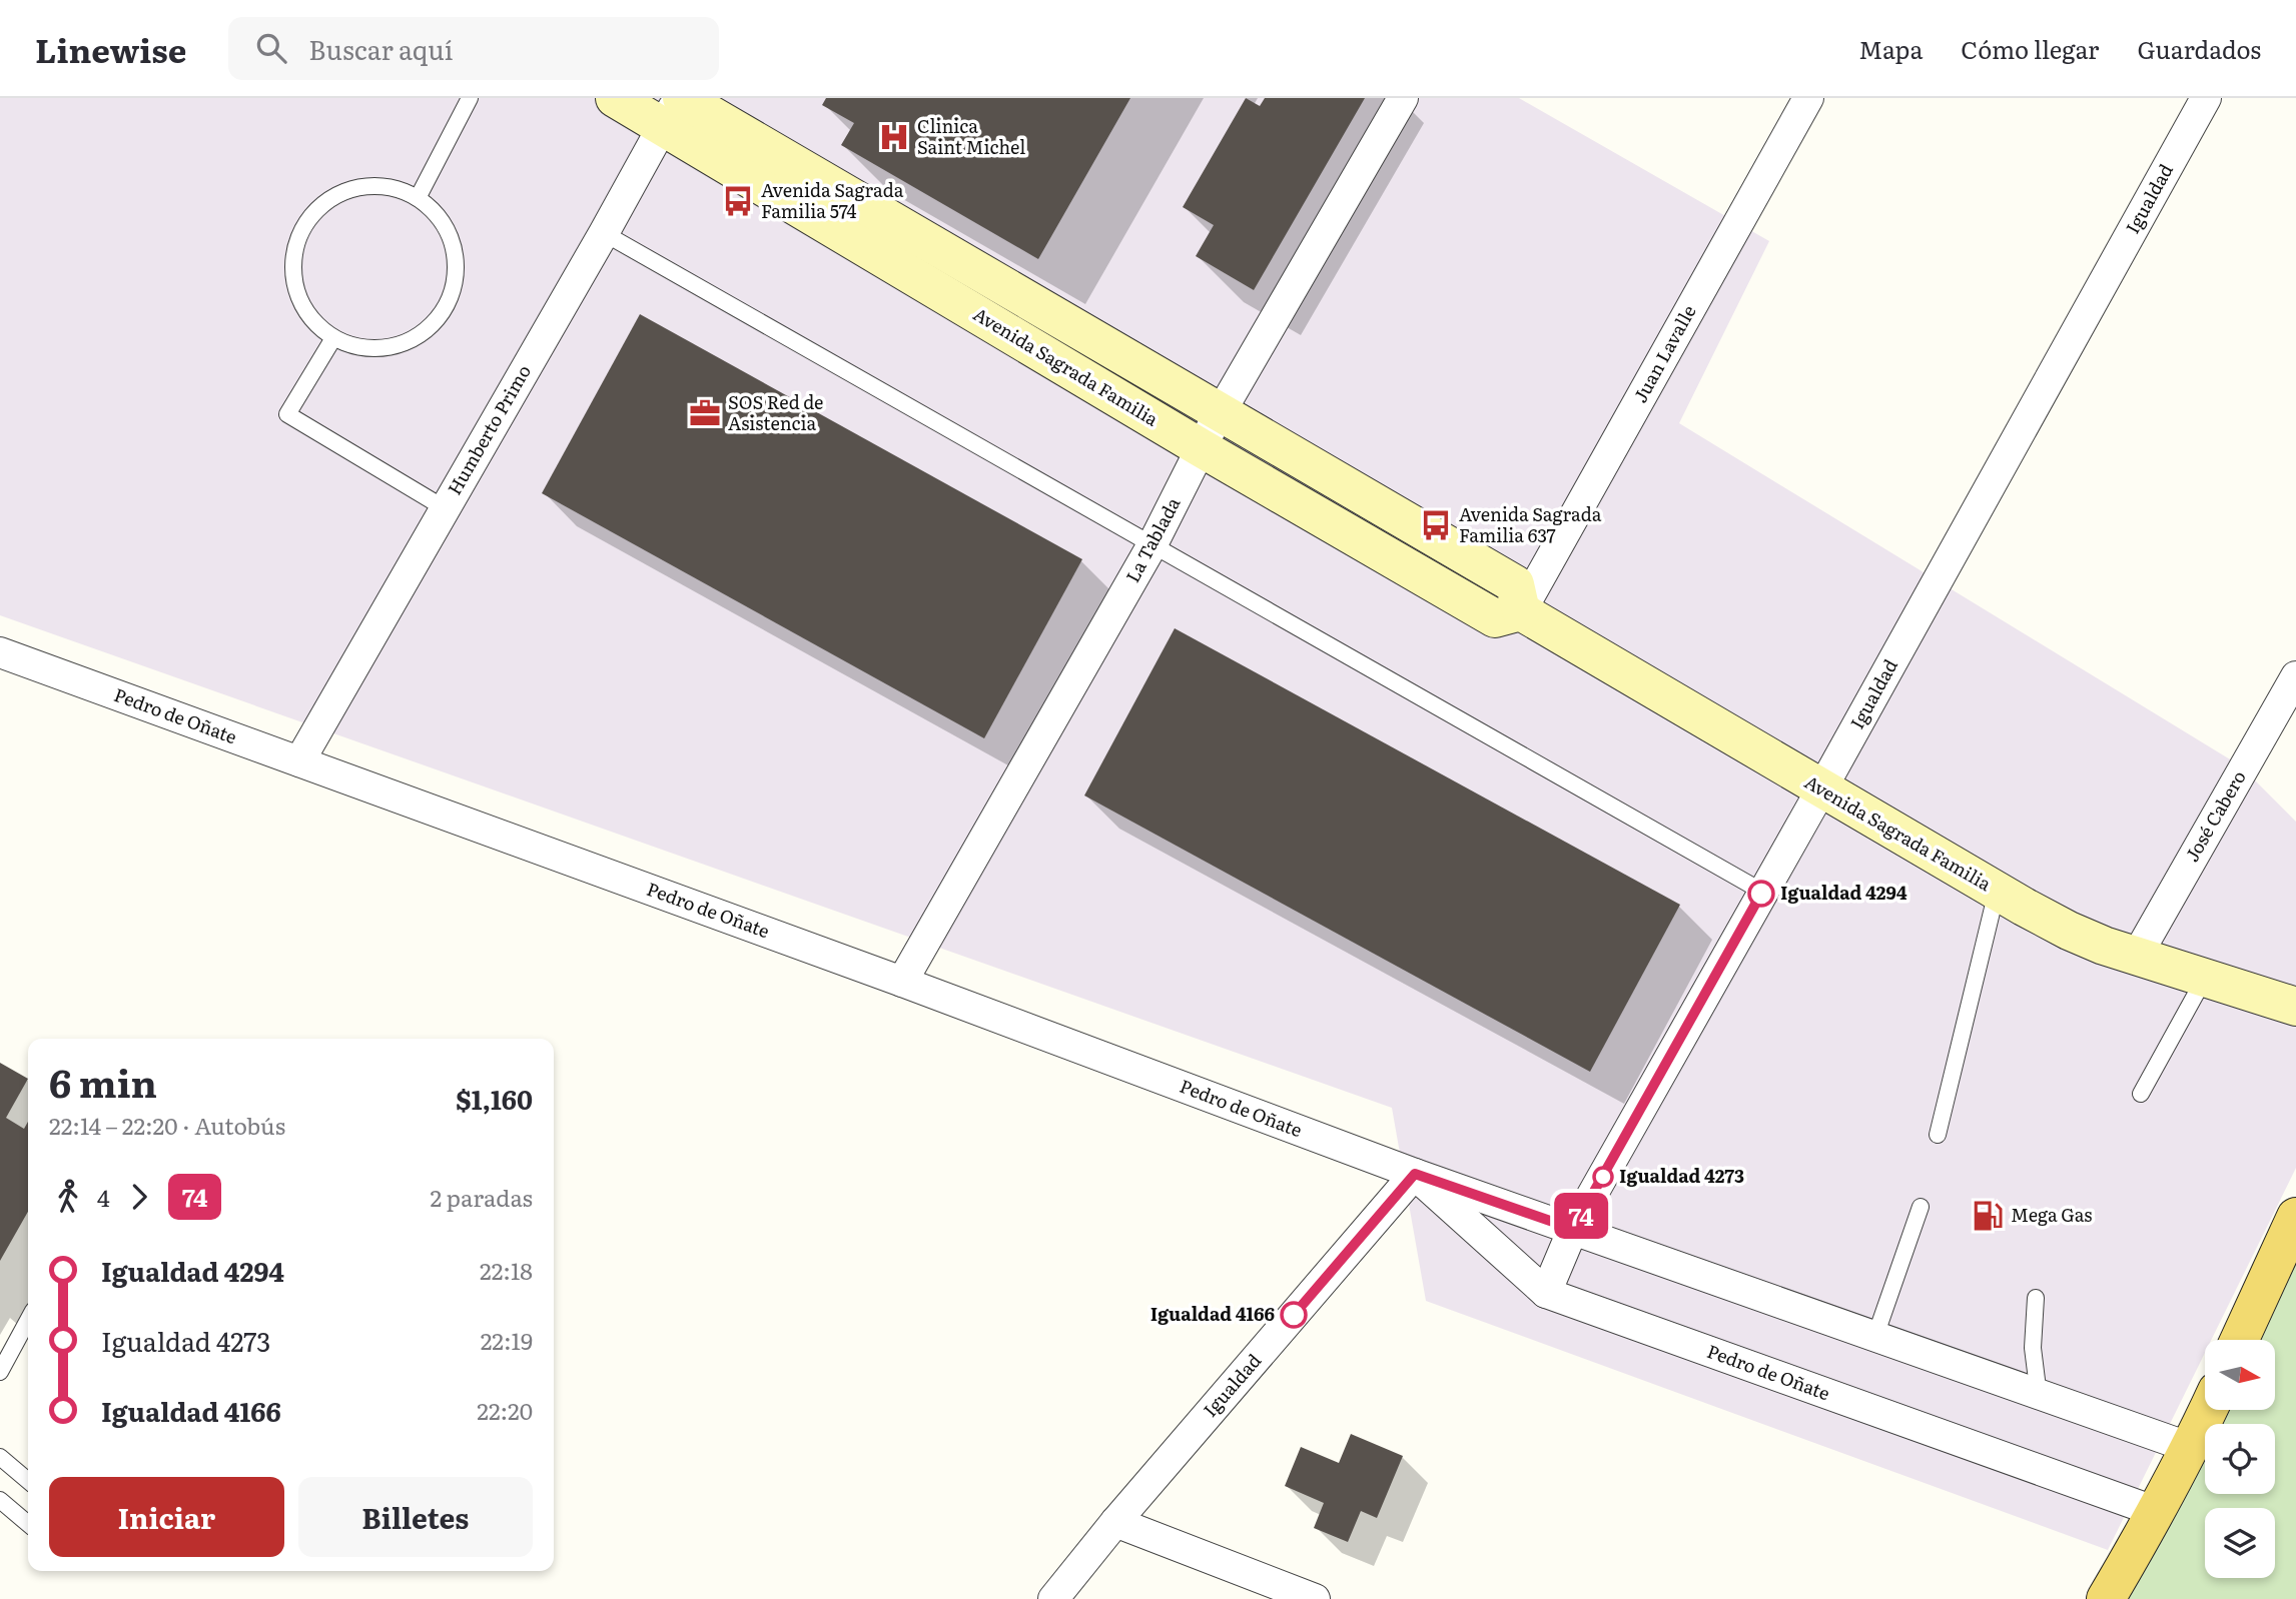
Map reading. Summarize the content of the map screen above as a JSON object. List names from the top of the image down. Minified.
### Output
{"streets":{"main road":["Avenida Sagrada Familia"],"street":["Igualdad","Juan Lavalle","Humberto Primo","La Tablada","Pedro de Oñate","José Cabero"]},"crossings":[["Igualdad","Avenida Sagrada Familia"],["Igualdad","Pedro de Oñate"],["Juan Lavalle","Avenida Sagrada Familia"],["Avenida Sagrada Familia","Humberto Primo"],["Avenida Sagrada Familia","La Tablada"],["Avenida Sagrada Familia","José Cabero"],["Humberto Primo","Pedro de Oñate"],["La Tablada","Pedro de Oñate"]],"places":{"hospital":["Clinica Saint Michel"],"bus stop":["Avenida Sagrada Familia 574","Avenida Sagrada Familia 637"],"office":["SOS Red de Asistencia"],"other":["Igualdad 4294","Igualdad 4273","Igualdad 4166"],"fuel station":["Mega Gas"]},"lines":["bus line 74"],"north":"right","page":{"header":"Linewise","search":"Buscar aquí","nav":["Mapa","Cómo llegar","Guardados"],"on_map":"74","heading":["6 min","22:14 – 22:20 · Autobús","$1,160"],"legs":["4","74","2 paradas"],"list":[{"name":"Igualdad 4294","value":"22:18"},{"name":"Igualdad 4273","value":"22:19"},{"name":"Igualdad 4166","value":"22:20"}],"buttons":["Iniciar","Billetes"]}}
